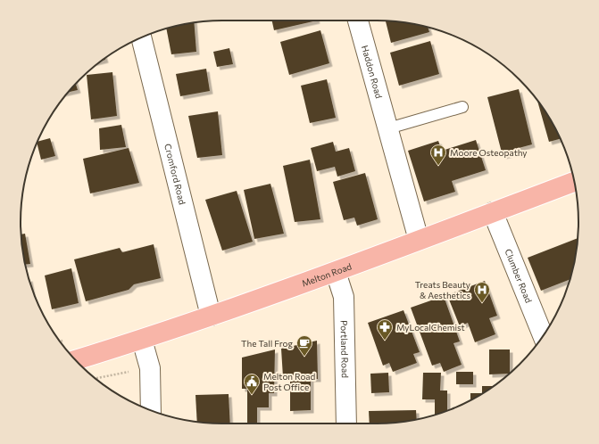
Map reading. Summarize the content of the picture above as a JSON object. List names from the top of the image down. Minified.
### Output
{"streets":{"main road":["Melton Road"],"street":["Haddon Road","Cromford Road","Clumber Road","Portland Road"]},"crossings":[["Haddon Road","Melton Road"],["Cromford Road","Melton Road"],["Melton Road","Clumber Road"],["Melton Road","Portland Road"]],"places":{"hospital":["Moore Osteopathy","Treats Beauty & Aesthetics"],"pharmacy":["MyLocalChemist"],"cafe":["The Tall Frog"],"public building":["Melton Road Post Office"]}}
